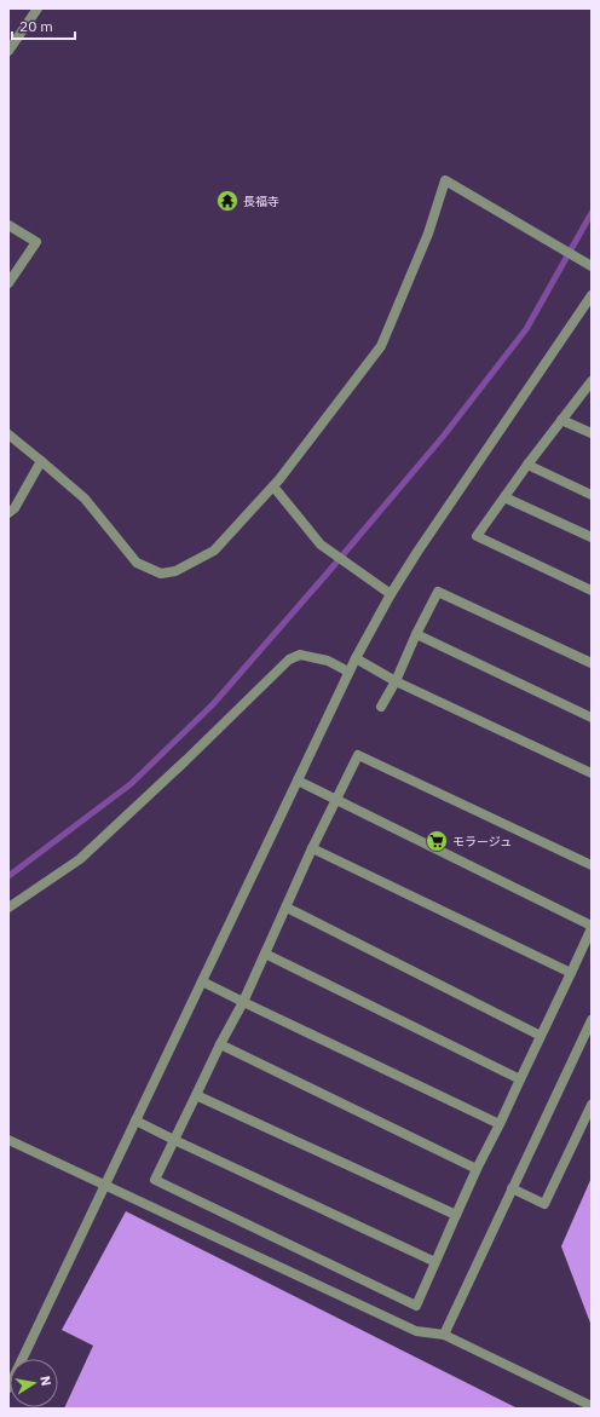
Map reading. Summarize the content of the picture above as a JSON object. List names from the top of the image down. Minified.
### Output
{"places":{"temple":["長福寺"],"supermarket":["モラージュ"]},"scale_bar":"20 m","north":"right"}
